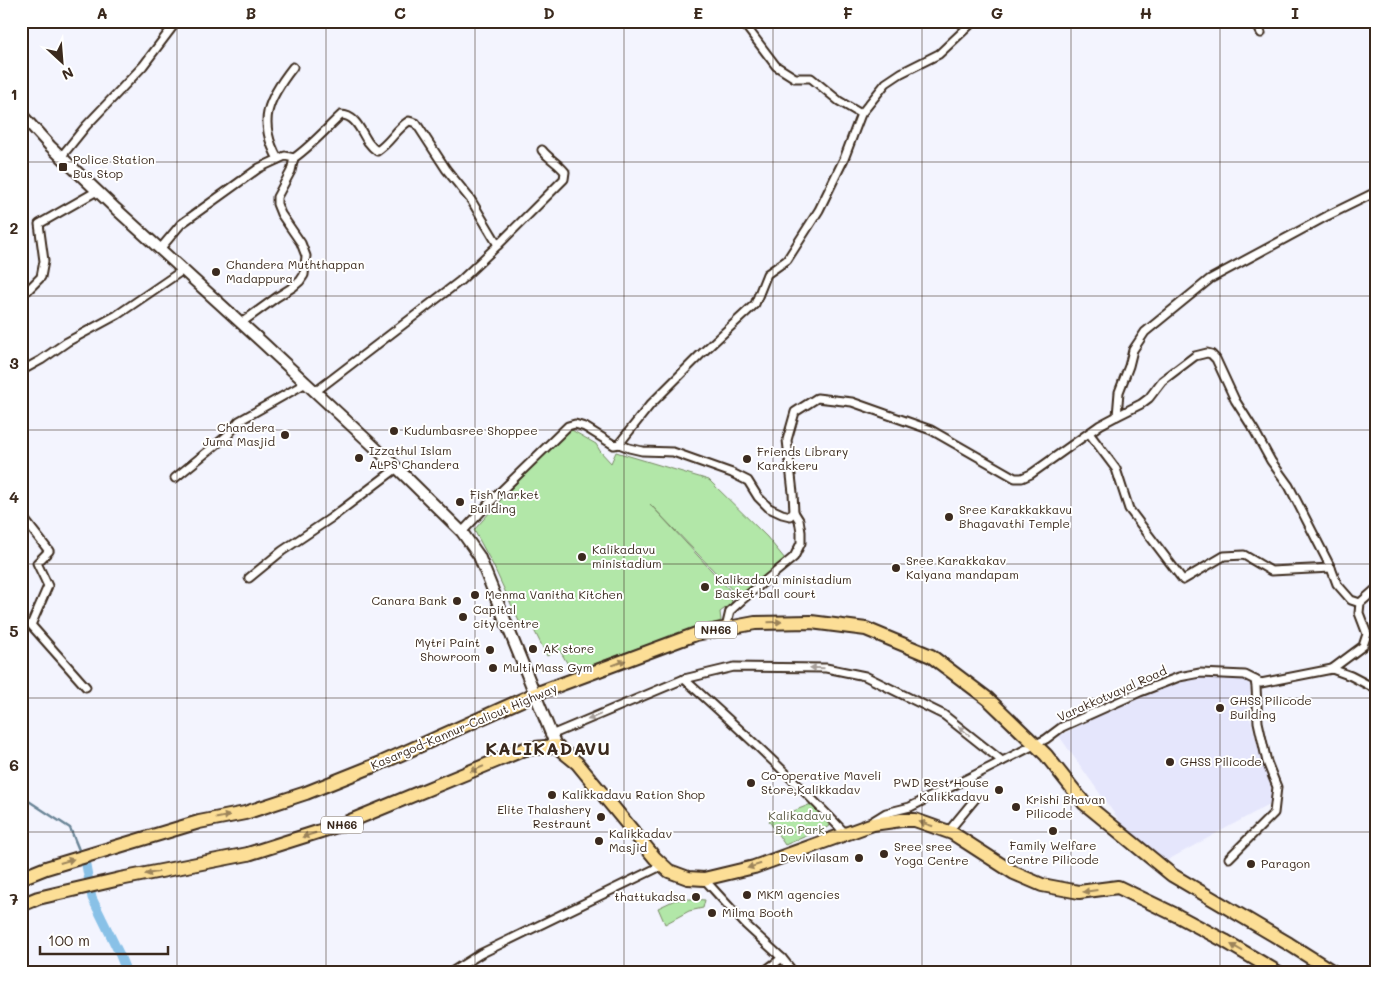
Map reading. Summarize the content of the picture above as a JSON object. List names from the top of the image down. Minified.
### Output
{"streets":{"highway":["NH66","Kasargod-Kannur-Calicut Highway"],"street":["Varakkotvayal Road"]},"crossings":[["Varakkotvayal Road","Kasargod-Kannur-Calicut Highway"]],"districts":["KALIKADAVU"],"parks":["Kalikadavu Bio Park"],"places":{"transit":["Police Station Bus Stop"],"other":["Chandera Muththappan Madappura","Kudumbasree Shoppee","Chandera Juma Masjid","Izzathul Islam ALPS Chandera","Friends Library Karakkeru","Fish Market Building","Sree Karakkakkavu Bhagavathi Temple","Kalikadavu ministadium","Sree Karakkakav Kalyana mandapam","Kalikadavu ministadium Basket ball court","Menma Vanitha Kitchen","Canara Bank","Capital city centre","AK store","Mytri Paint Showroom","Multi Mass Gym","GHSS Pilicode Building","GHSS Pilicode","Co-operative Maveli Store,Kalikkadav","PWD Rest House Kalikkadavu","Kalikkadavu Ration Shop","Krishi Bhavan Pilicode","Elite Thalashery Restraunt","Family Welfare Centre Pilicode","Kalikkadav Masjid","Sree sree Yoga Centre","Devivilasam","Paragon","MKM agencies","thattukadsa","Milma Booth"]},"scale_bar":"100 m","north":"bottom right","grid":{"columns":["A","B","C","D","E","F","G","H","I"],"rows":["1","2","3","4","5","6","7"]}}
